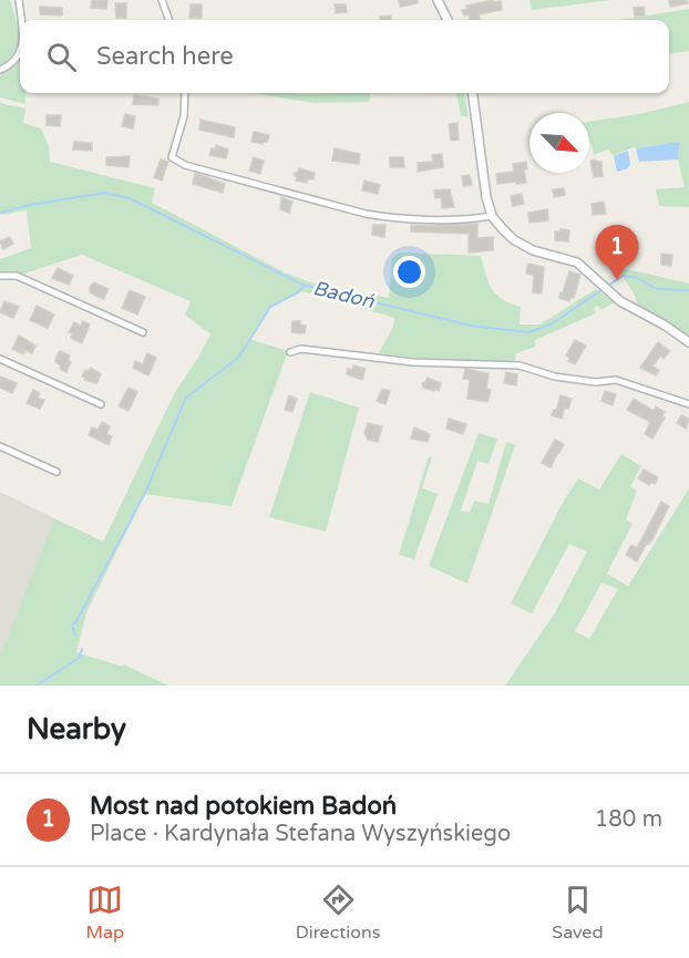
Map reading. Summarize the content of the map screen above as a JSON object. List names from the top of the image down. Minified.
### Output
{"water":["Badoń"],"north":"bottom right","page":{"search":"Search here","pins":"1","heading":"Nearby","list":[{"mark":"1","name":"Most nad potokiem Badoń","note":"Place · Kardynała Stefana Wyszyńskiego","value":"180 m"}],"nav":["Map","Directions","Saved"]}}
